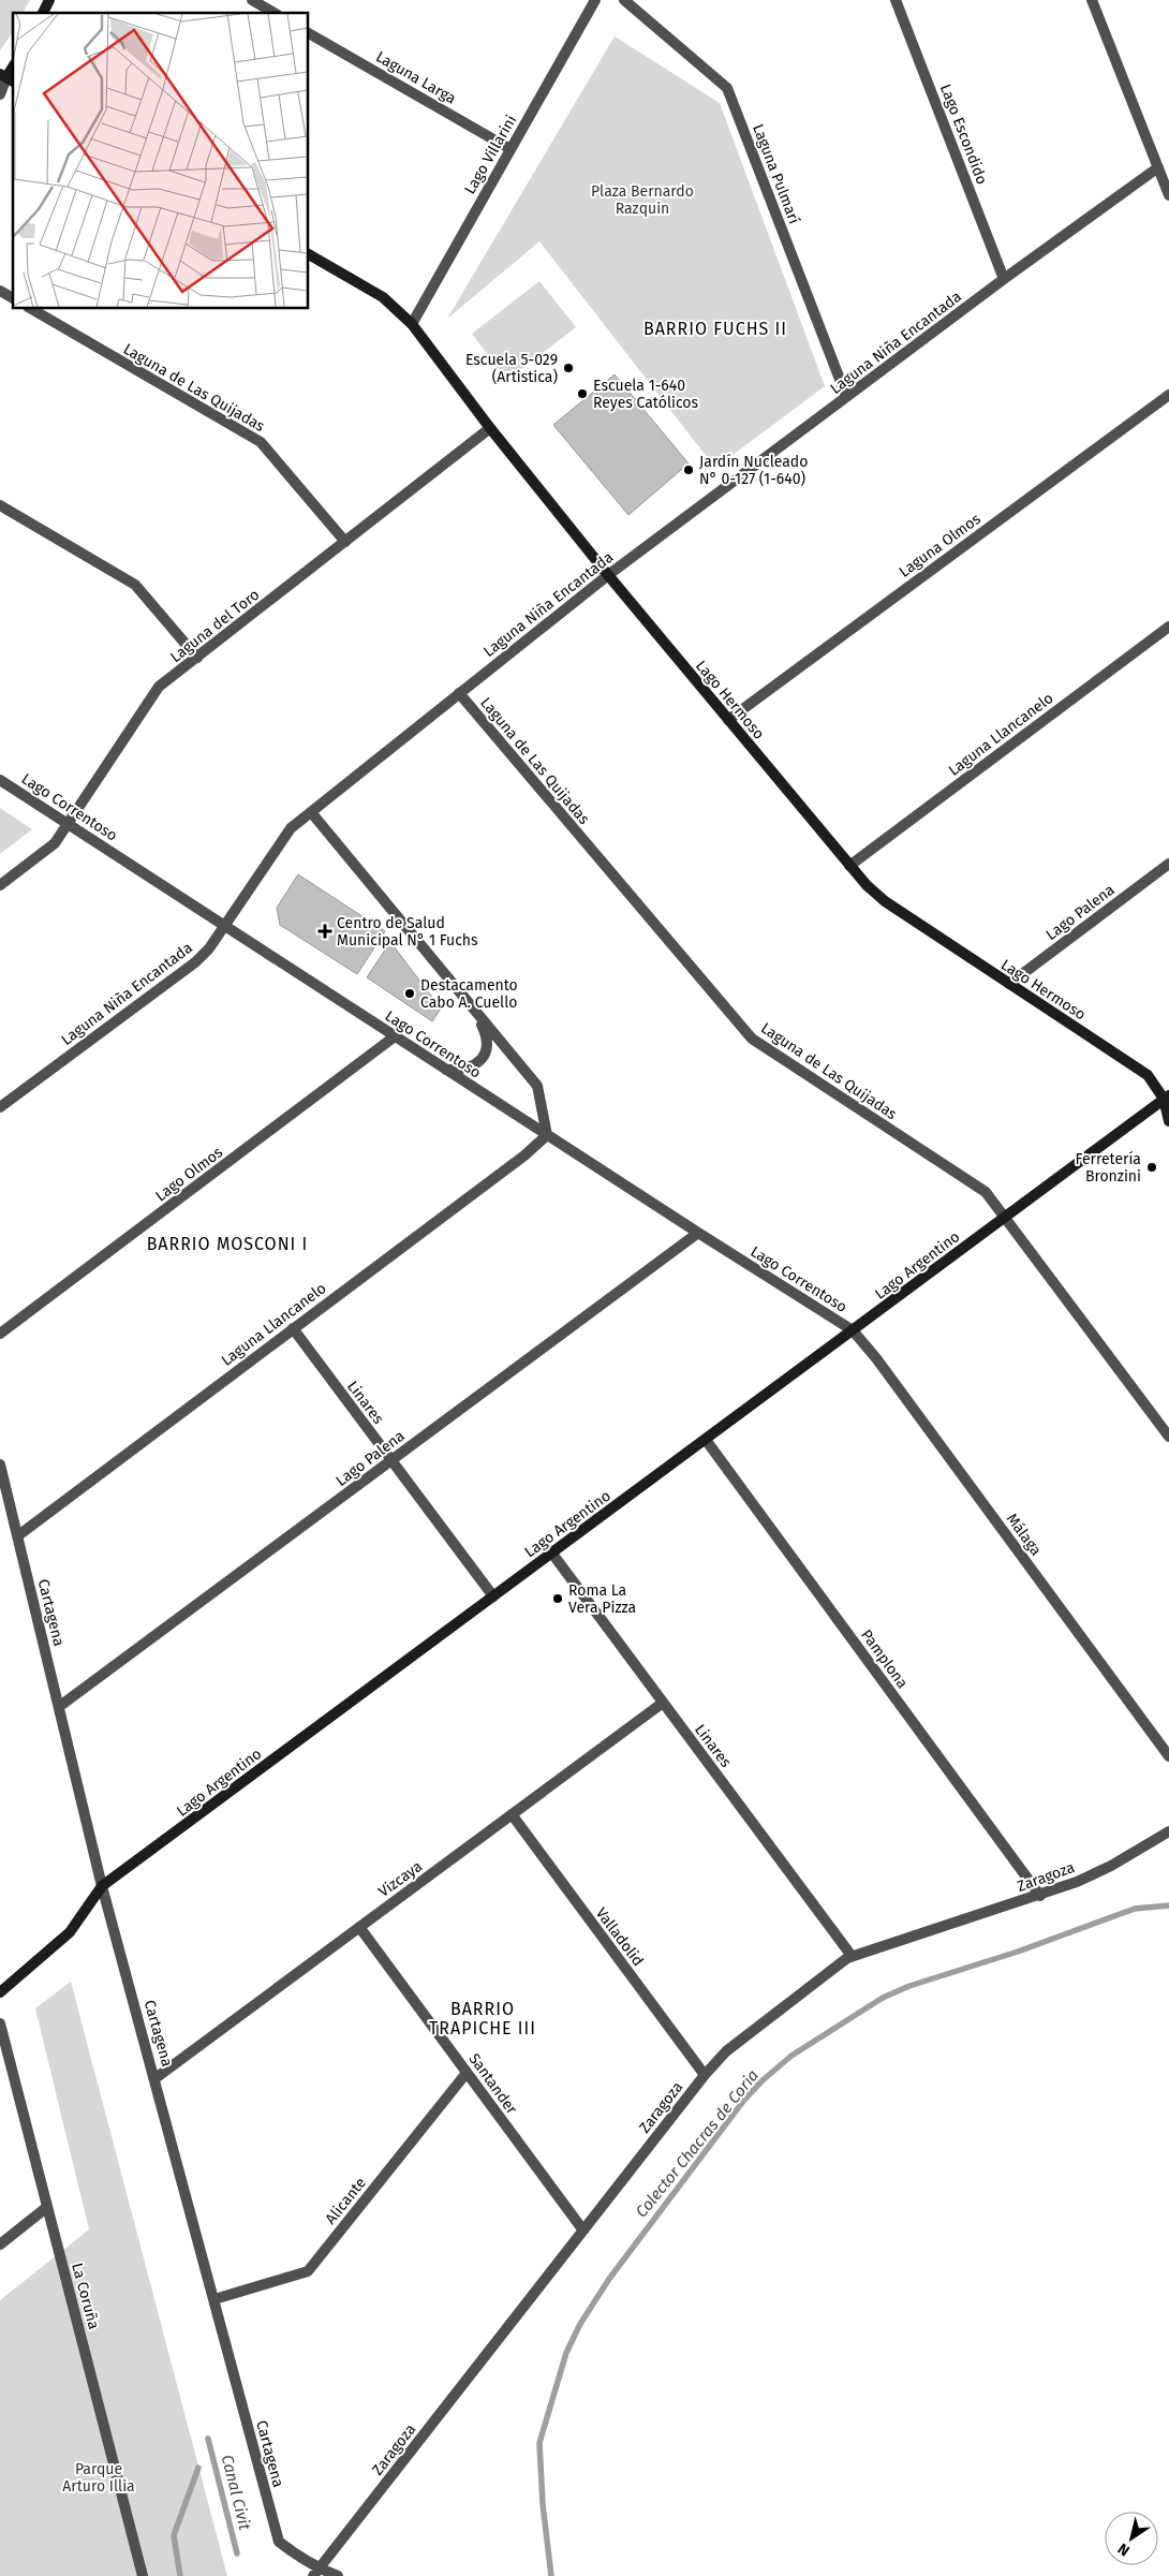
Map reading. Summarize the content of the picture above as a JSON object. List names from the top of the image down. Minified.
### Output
{"streets":{"street":["Laguna Larga","Lago Escondido","Lago Villarini","Laguna Pulmarí","Laguna Niña Encantada","Laguna de Las Quijadas","Laguna Olmos","Laguna del Toro","Lago Hermoso","Laguna Llancanelo","Lago Correntoso","Lago Palena","Lago Olmos","Lago Argentino","Linares","Málaga","Cartagena","Pamplona","Zaragoza","Vizcaya","Valladolid","Santander","Alicante","La Coruña"]},"crossings":[["Laguna Larga","Lago Villarini"],["Lago Escondido","Laguna Niña Encantada"],["Lago Villarini","Lago Hermoso"],["Laguna Pulmarí","Laguna Niña Encantada"],["Laguna Niña Encantada","Laguna de Las Quijadas"],["Laguna Niña Encantada","Lago Hermoso"],["Laguna Niña Encantada","Lago Correntoso"],["Laguna de Las Quijadas","Laguna del Toro"],["Laguna de Las Quijadas","Lago Argentino"],["Laguna Olmos","Lago Hermoso"],["Laguna del Toro","Lago Hermoso"],["Laguna del Toro","Lago Correntoso"],["Lago Hermoso","Laguna Llancanelo"],["Lago Hermoso","Lago Palena"],["Lago Hermoso","Lago Argentino"],["Laguna Llancanelo","Lago Correntoso"],["Laguna Llancanelo","Linares"],["Laguna Llancanelo","Cartagena"],["Lago Correntoso","Lago Palena"],["Lago Correntoso","Lago Olmos"],["Lago Correntoso","Lago Argentino"],["Lago Correntoso","Málaga"],["Lago Palena","Linares"],["Lago Palena","Cartagena"],["Lago Argentino","Linares"],["Lago Argentino","Málaga"],["Lago Argentino","Cartagena"],["Lago Argentino","Pamplona"],["Linares","Zaragoza"],["Linares","Vizcaya"],["Cartagena","Zaragoza"],["Cartagena","Vizcaya"],["Cartagena","Alicante"],["Pamplona","Zaragoza"],["Zaragoza","Valladolid"],["Zaragoza","Santander"],["Vizcaya","Valladolid"],["Vizcaya","Santander"],["Santander","Alicante"]],"districts":["BARRIO FUCHS II","BARRIO MOSCONI I","BARRIO TRAPICHE III"],"water":["Colector Chacras de Coria","Canal Civit"],"parks":["Plaza Bernardo Razquin","Parque Arturo Illia"],"places":{"other":["Escuela 5-029 (Artistica)","Escuela 1-640 Reyes Católicos","Jardín Nucleado N° 0-127 (1-640)","Destacamento Cabo A. Cuello","Ferretería Bronzini","Roma La Vera Pizza"],"health":["Centro de Salud Municipal N° 1 Fuchs"]},"north":"bottom left"}
